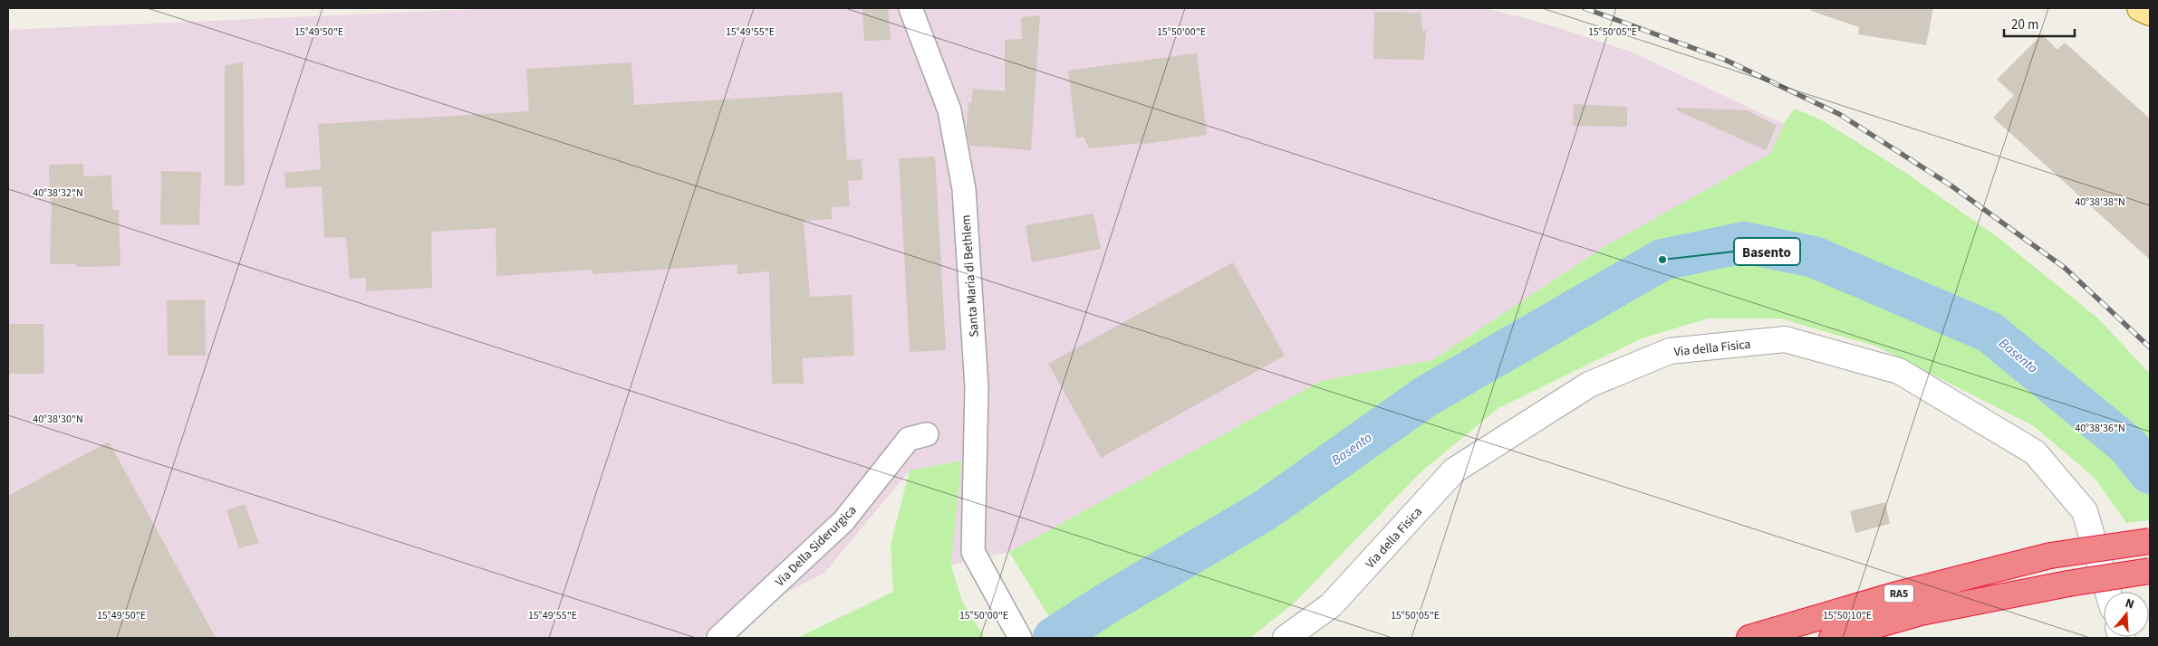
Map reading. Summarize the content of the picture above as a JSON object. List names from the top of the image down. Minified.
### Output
{"streets":{"highway":["RA5"],"street":["Santa Maria di Bethlem","Via della Fisica","Via Della Siderurgica"]},"water":["Basento"],"places":["Basento"],"scale_bar":"20 m","north":"top","coordinates":["15°49'50\"E","15°49'55\"E","15°50'00\"E","15°50'05\"E","40°38'32\"N","40°38'38\"N","40°38'30\"N","40°38'36\"N","15°50'10\"E"]}
